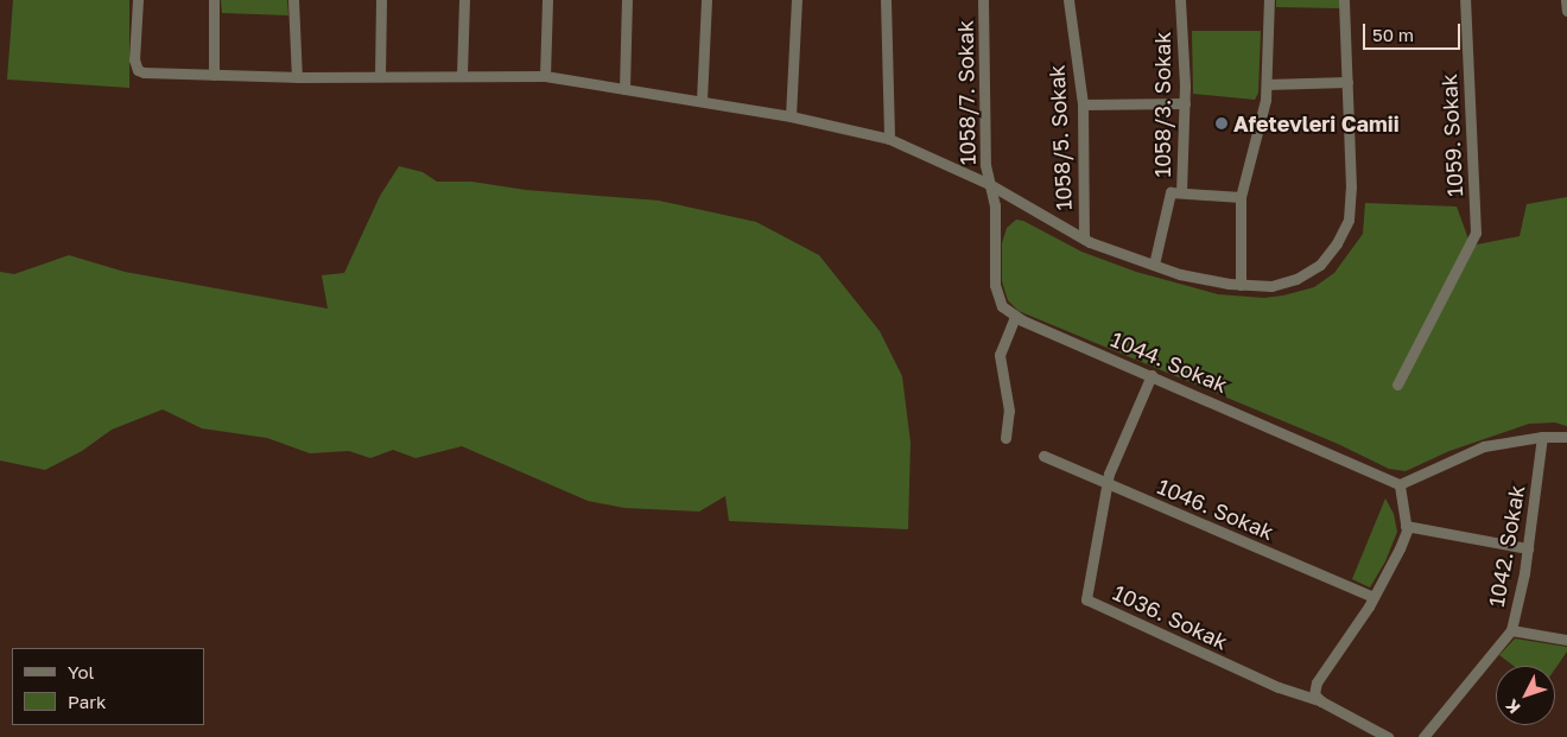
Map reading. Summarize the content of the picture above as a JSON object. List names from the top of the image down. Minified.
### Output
{"streets":{"street":["1058/7. Sokak","1058/3. Sokak","1059. Sokak","1058/5. Sokak","1044. Sokak","1046. Sokak","1042. Sokak","1036. Sokak"]},"crossings":[["1044. Sokak","1036. Sokak"],["1046. Sokak","1036. Sokak"]],"places":["Afetevleri Camii"],"legend":["Yol","Park"],"scale_bar":"50 m","north":"bottom left"}
